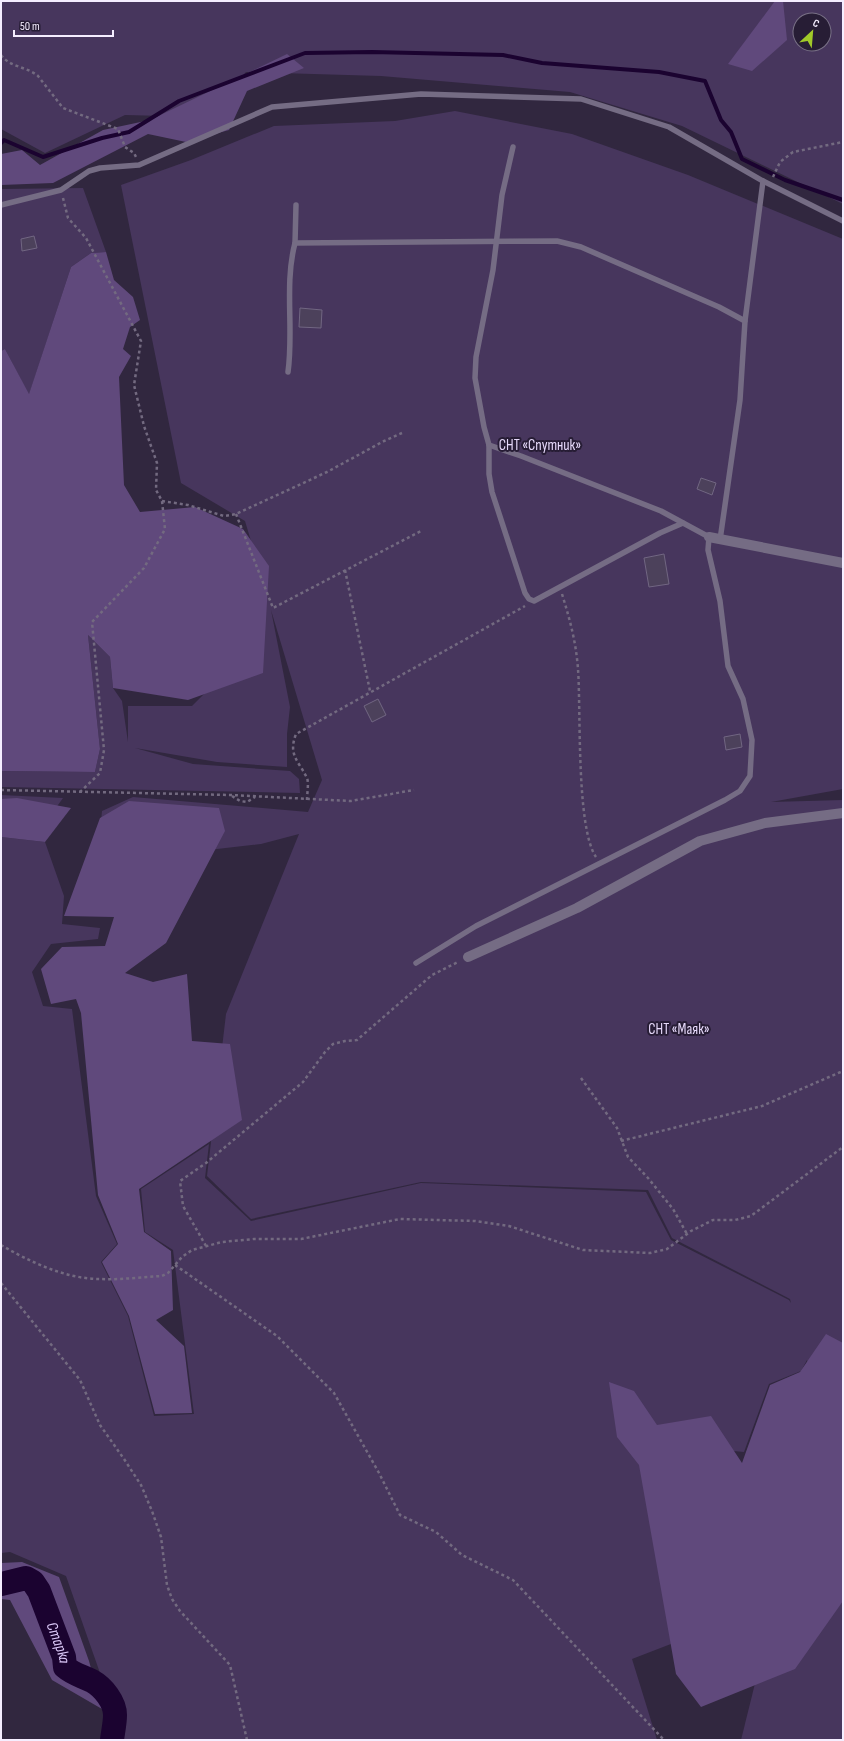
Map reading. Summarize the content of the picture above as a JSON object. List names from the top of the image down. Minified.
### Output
{"water":["Старка"],"parks":["СНТ «Спутник»","СНТ «Маяк»"],"scale_bar":"50 m","north":"top right"}
